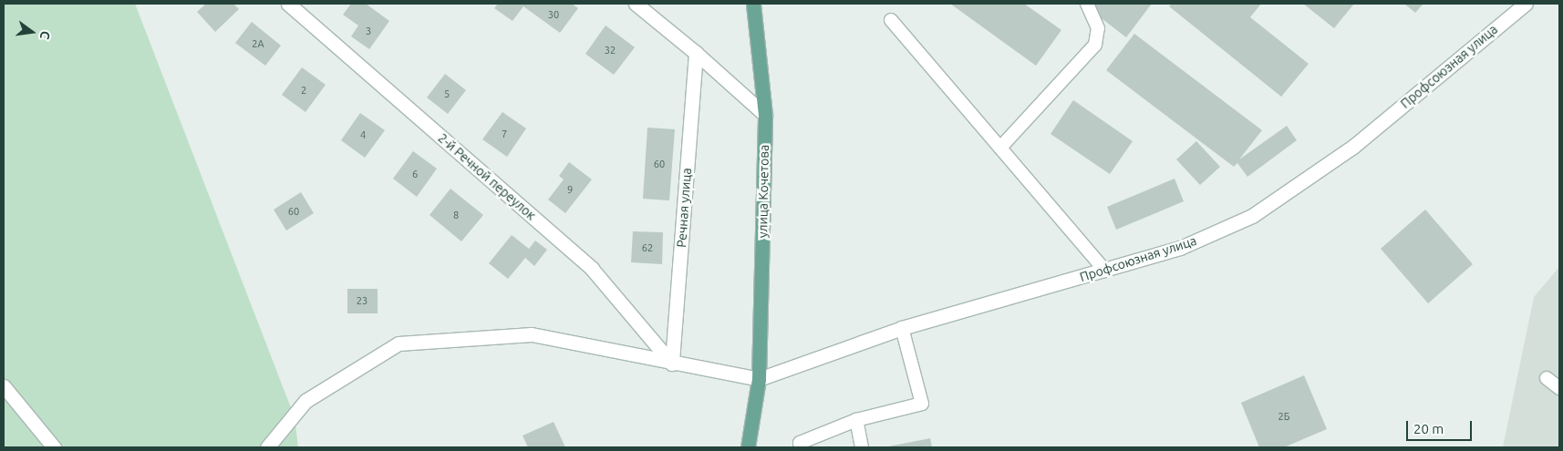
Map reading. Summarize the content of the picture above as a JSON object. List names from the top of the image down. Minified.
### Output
{"streets":{"main road":["улица Кочетова"],"street":["Профсоюзная улица","2-й Речной переулок","Речная улица"]},"crossings":[["Профсоюзная улица","улица Кочетова"],["2-й Речной переулок","Речная улица"]],"house_numbers":["30","3","2А","32","2","5","7","4","60","6","9","60","8","62","23","2Б"],"scale_bar":"20 m","north":"right"}
